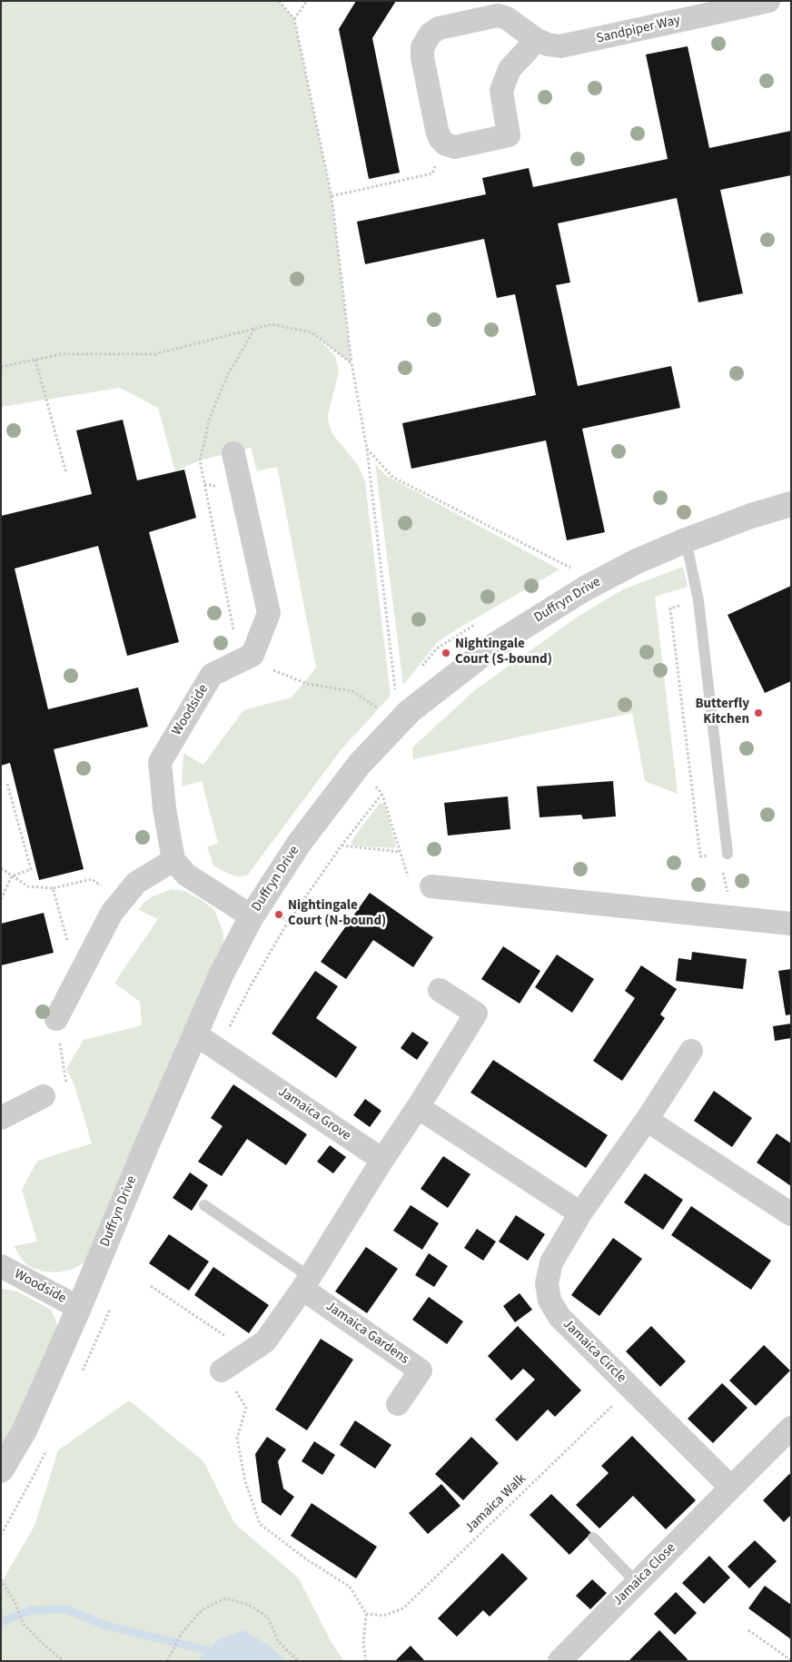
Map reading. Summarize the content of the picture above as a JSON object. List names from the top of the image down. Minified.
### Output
{"streets":{"street":["Sandpiper Way","Duffryn Drive","Woodside","Jamaica Grove","Jamaica Gardens","Jamaica Circle","Jamaica Close"],"path":["Jamaica Walk"]},"crossings":[["Duffryn Drive","Woodside"],["Duffryn Drive","Jamaica Grove"],["Jamaica Circle","Jamaica Walk"],["Jamaica Circle","Jamaica Close"]],"places":["Nightingale Court (S-bound)","Butterfly Kitchen","Nightingale Court (N-bound)"]}
